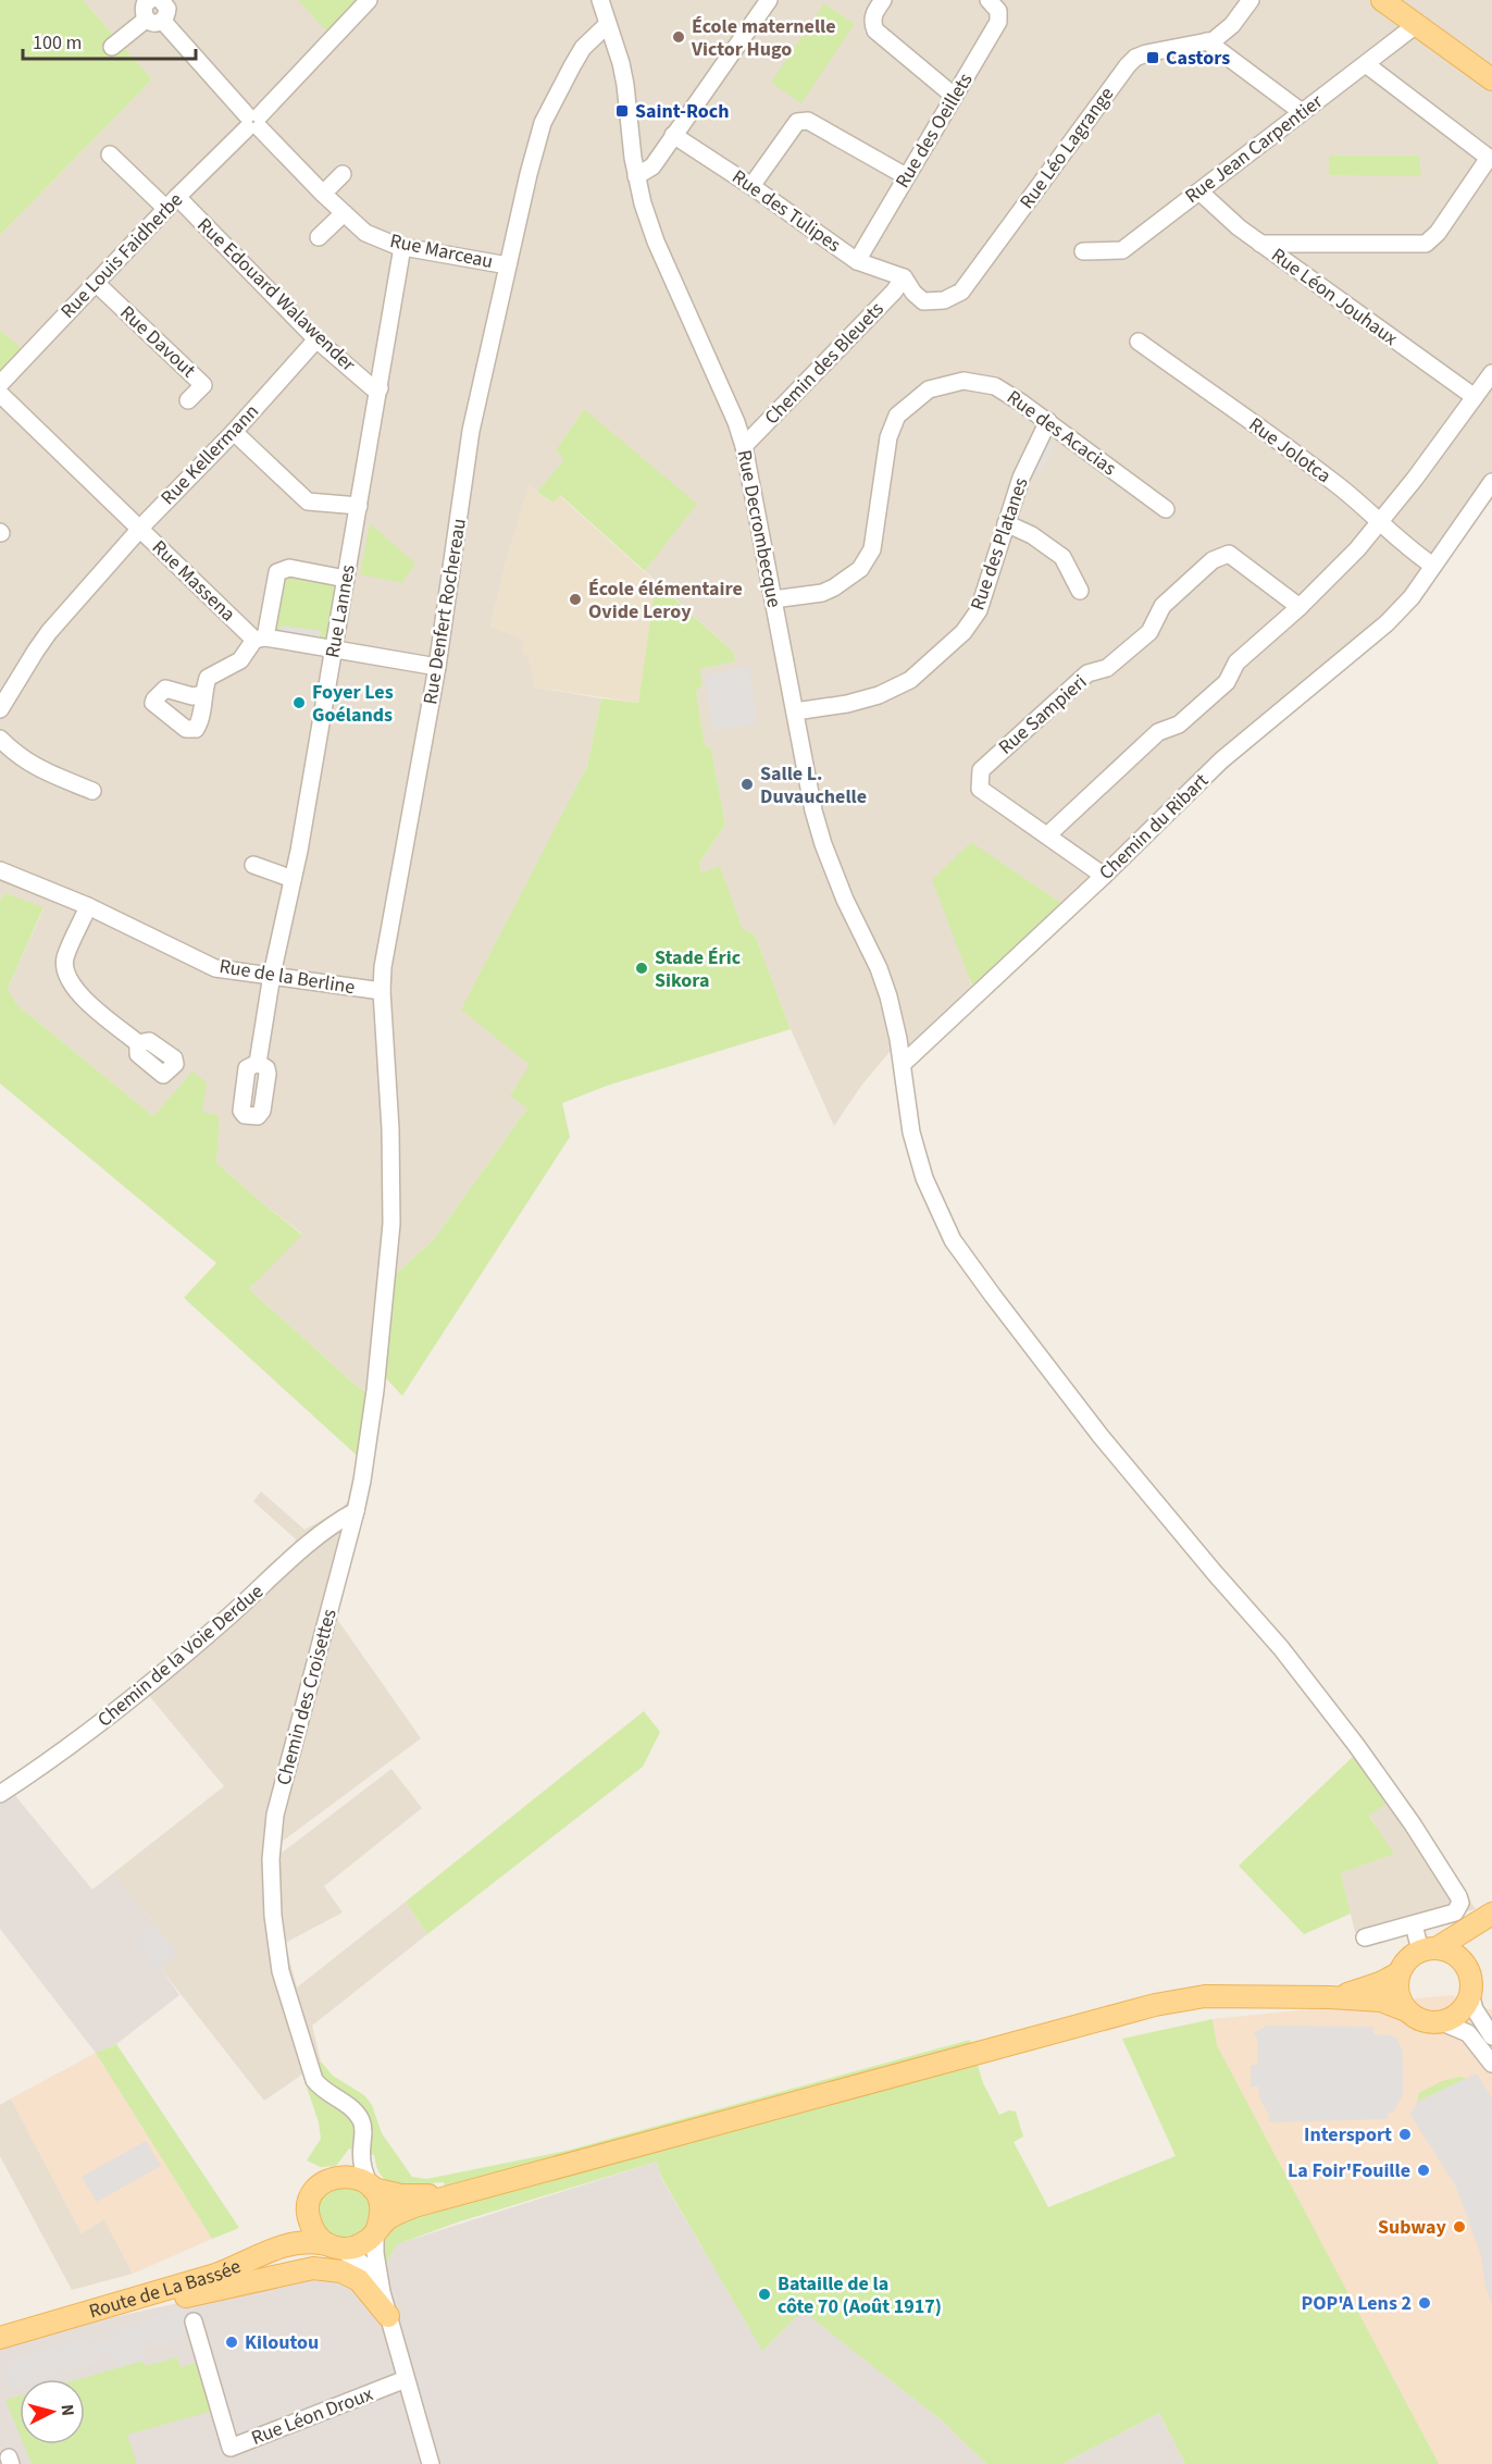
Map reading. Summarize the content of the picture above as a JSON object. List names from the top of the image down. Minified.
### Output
{"streets":{"main road":["Route de La Bassée"],"street":["Rue des Oeillets","Rue Léo Lagrange","Rue Jean Carpentier","Rue des Tulipes","Rue Marceau","Rue Louis Faidherbe","Rue Edouard Walawender","Rue Léon Jouhaux","Rue Davout","Chemin des Bleuets","Rue des Acacias","Rue Jolotca","Rue Kellermann","Rue Decrombecque","Rue des Platanes","Rue Massena","Rue Lannes","Rue Denfert Rochereau","Rue Sampieri","Chemin du Ribart","Rue de la Berline","Chemin de la Voie Derdue","Chemin des Croisettes","Rue Léon Droux"]},"crossings":[["Rue des Oeillets","Rue des Tulipes"],["Rue Léo Lagrange","Rue des Tulipes"],["Rue Léo Lagrange","Chemin des Bleuets"],["Rue Jean Carpentier","Rue Léon Jouhaux"],["Rue des Tulipes","Chemin des Bleuets"],["Rue Marceau","Rue Louis Faidherbe"],["Rue Marceau","Rue Lannes"],["Rue Marceau","Rue Denfert Rochereau"],["Rue Louis Faidherbe","Rue Edouard Walawender"],["Rue Louis Faidherbe","Rue Davout"],["Rue Edouard Walawender","Rue Kellermann"],["Rue Edouard Walawender","Rue Lannes"],["Chemin des Bleuets","Rue Decrombecque"],["Rue des Acacias","Rue Decrombecque"],["Rue des Acacias","Rue des Platanes"],["Rue Jolotca","Chemin du Ribart"],["Rue Kellermann","Rue Massena"],["Rue Decrombecque","Rue des Platanes"],["Rue Decrombecque","Rue Denfert Rochereau"],["Rue Decrombecque","Chemin du Ribart"],["Rue Lannes","Rue de la Berline"],["Rue Denfert Rochereau","Rue de la Berline"],["Rue Denfert Rochereau","Chemin des Croisettes"],["Rue Sampieri","Chemin du Ribart"],["Chemin de la Voie Derdue","Chemin des Croisettes"],["Chemin des Croisettes","Route de La Bassée"]],"places":{"other":["École maternelle Victor Hugo","École élémentaire Ovide Leroy","Foyer Les Goélands","Salle L. Duvauchelle","Stade Éric Sikora","Intersport","La Foir'Fouille","Subway","Bataille de la côte 70 (Août 1917)","POP'A Lens 2","Kiloutou"],"transit":["Castors","Saint-Roch"]},"scale_bar":"100 m","north":"right"}
